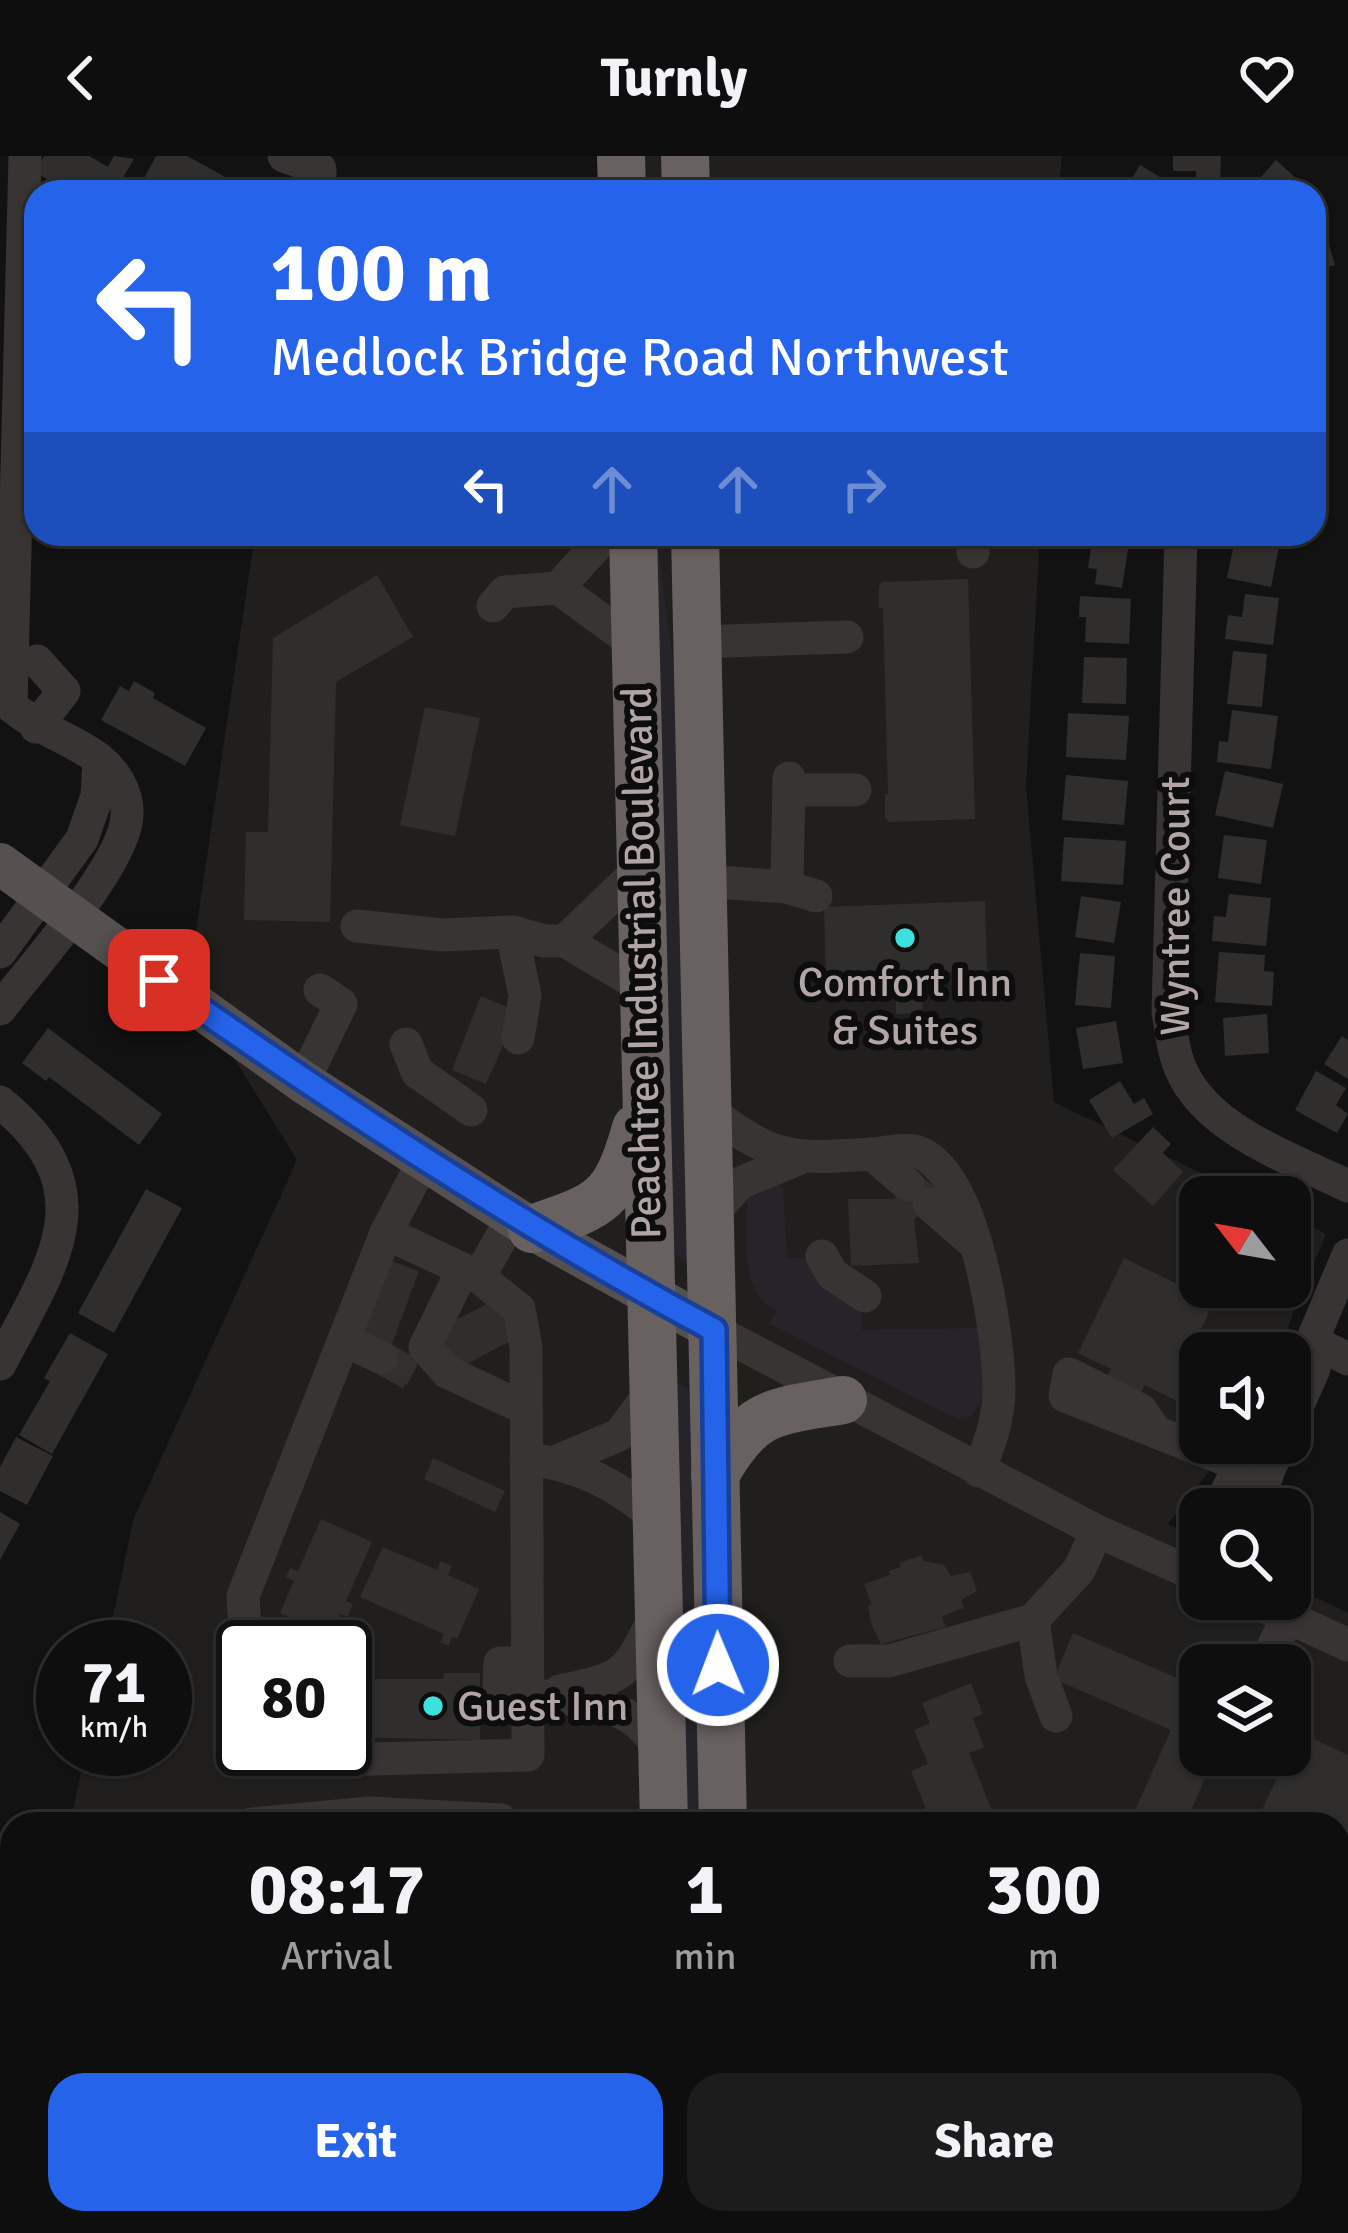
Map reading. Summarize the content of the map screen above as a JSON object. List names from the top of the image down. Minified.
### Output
{"streets":{"highway":["Peachtree Industrial Boulevard"],"street":["Wyntree Court"]},"places":["Comfort Inn & Suites","Guest Inn"],"north":"top left","page":{"header":"Turnly","turn":["100 m","Medlock Bridge Road Northwest"],"speed":"71 km/h","limit":"80","eta":["08:17","Arrival","1","min","300","m"],"buttons":["Exit","Share"]}}
